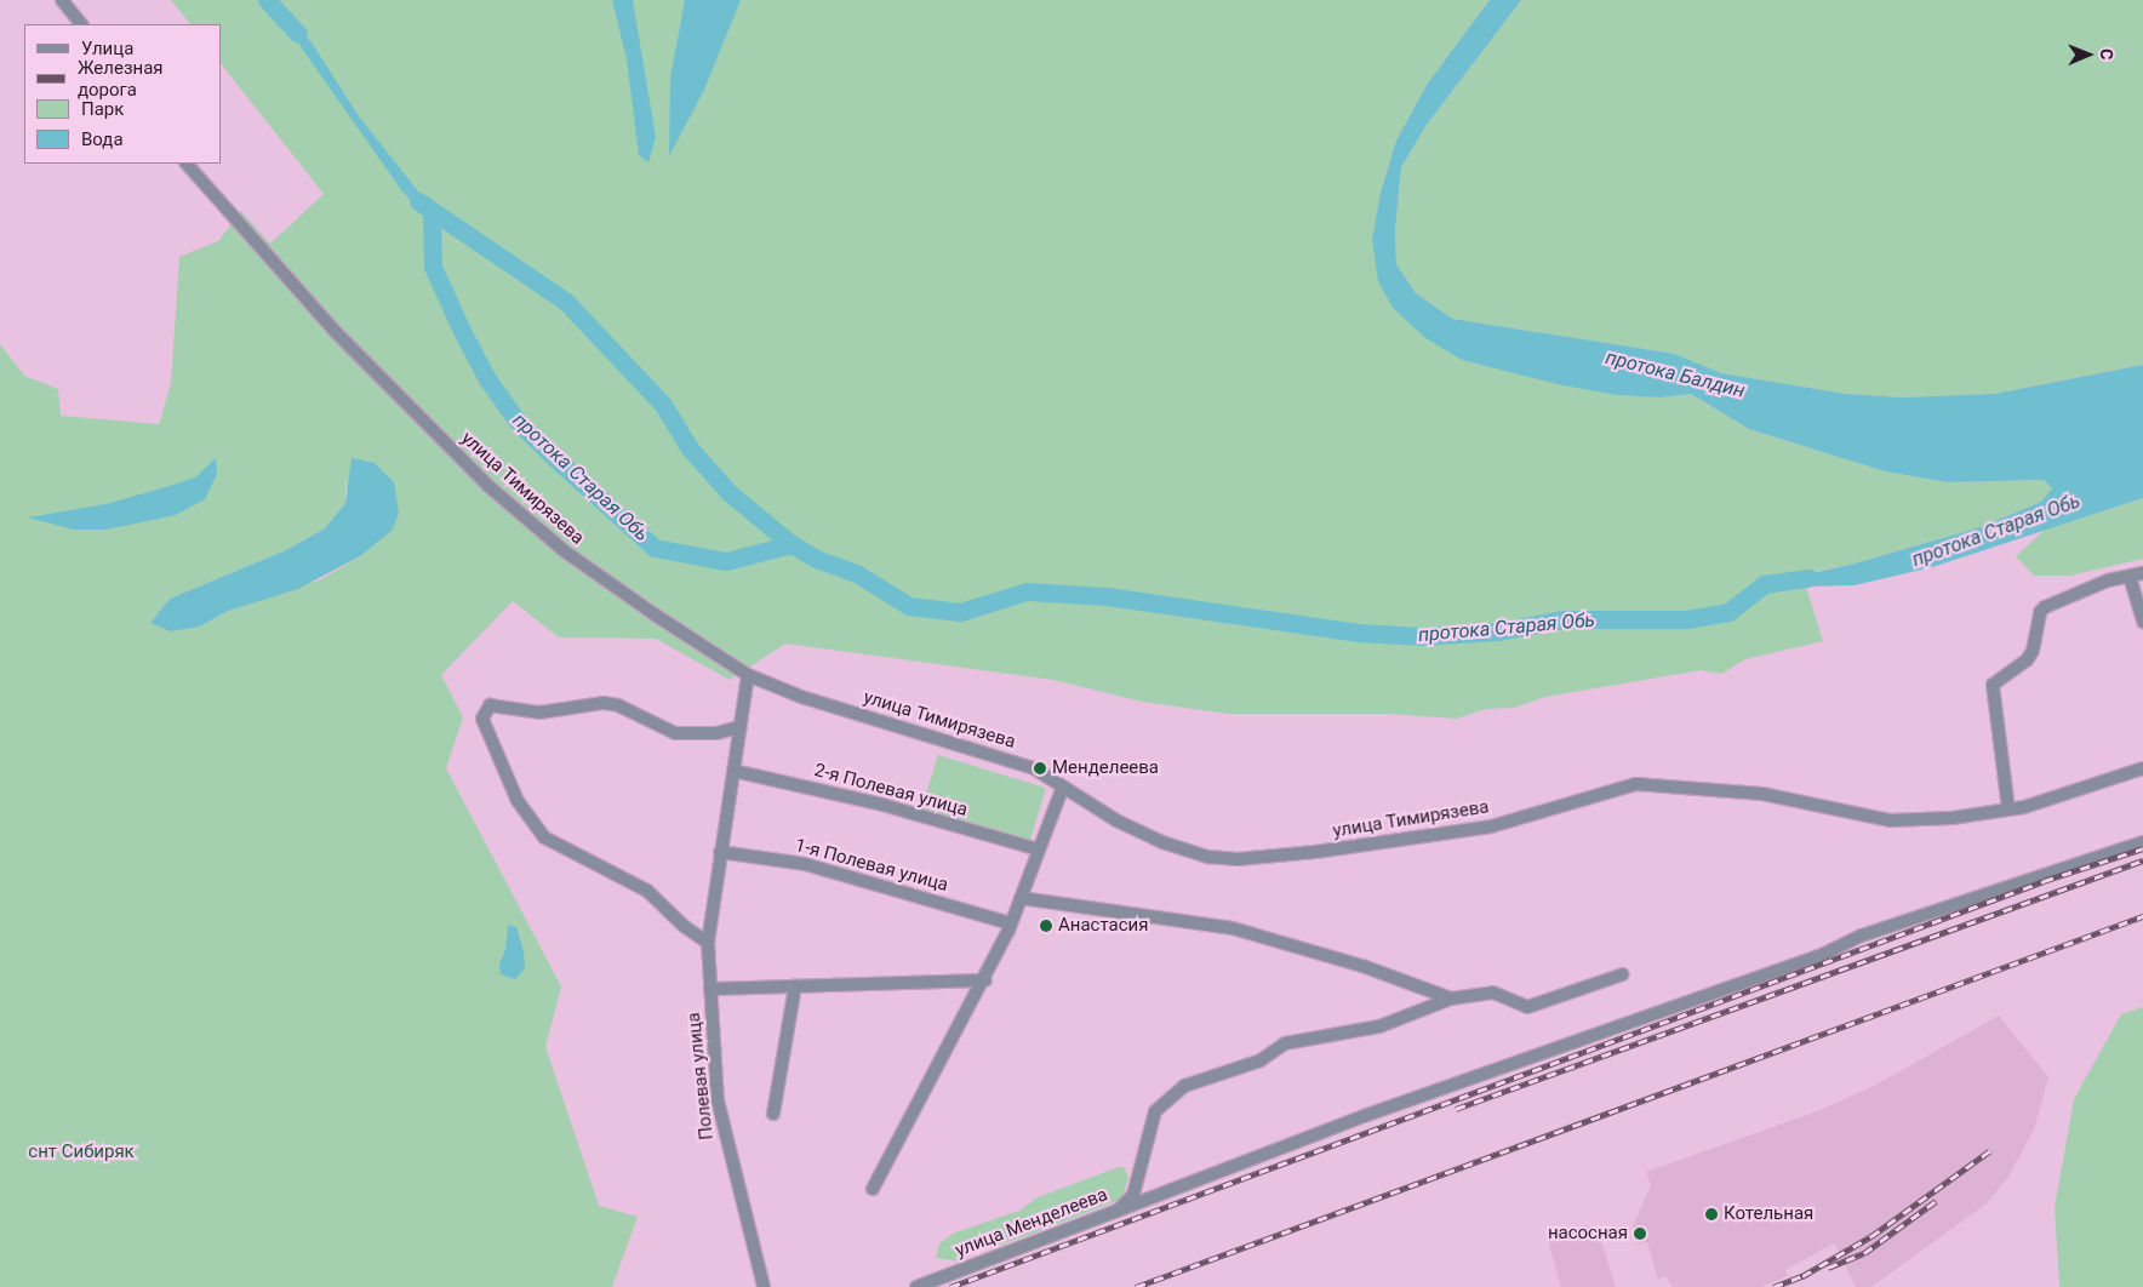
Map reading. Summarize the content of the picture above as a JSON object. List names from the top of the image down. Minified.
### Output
{"streets":{"street":["улица Тимирязева","2-я Полевая улица","1-я Полевая улица","Полевая улица","улица Менделеева"]},"crossings":[["улица Тимирязева","Полевая улица"],["2-я Полевая улица","Полевая улица"],["1-я Полевая улица","Полевая улица"]],"water":["протока Балдин","протока Старая Обь"],"parks":["снт Сибиряк"],"places":["Менделеева","Анастасия","Котельная","насосная"],"legend":["Улица","Железная дорога","Парк","Вода"],"north":"right"}
